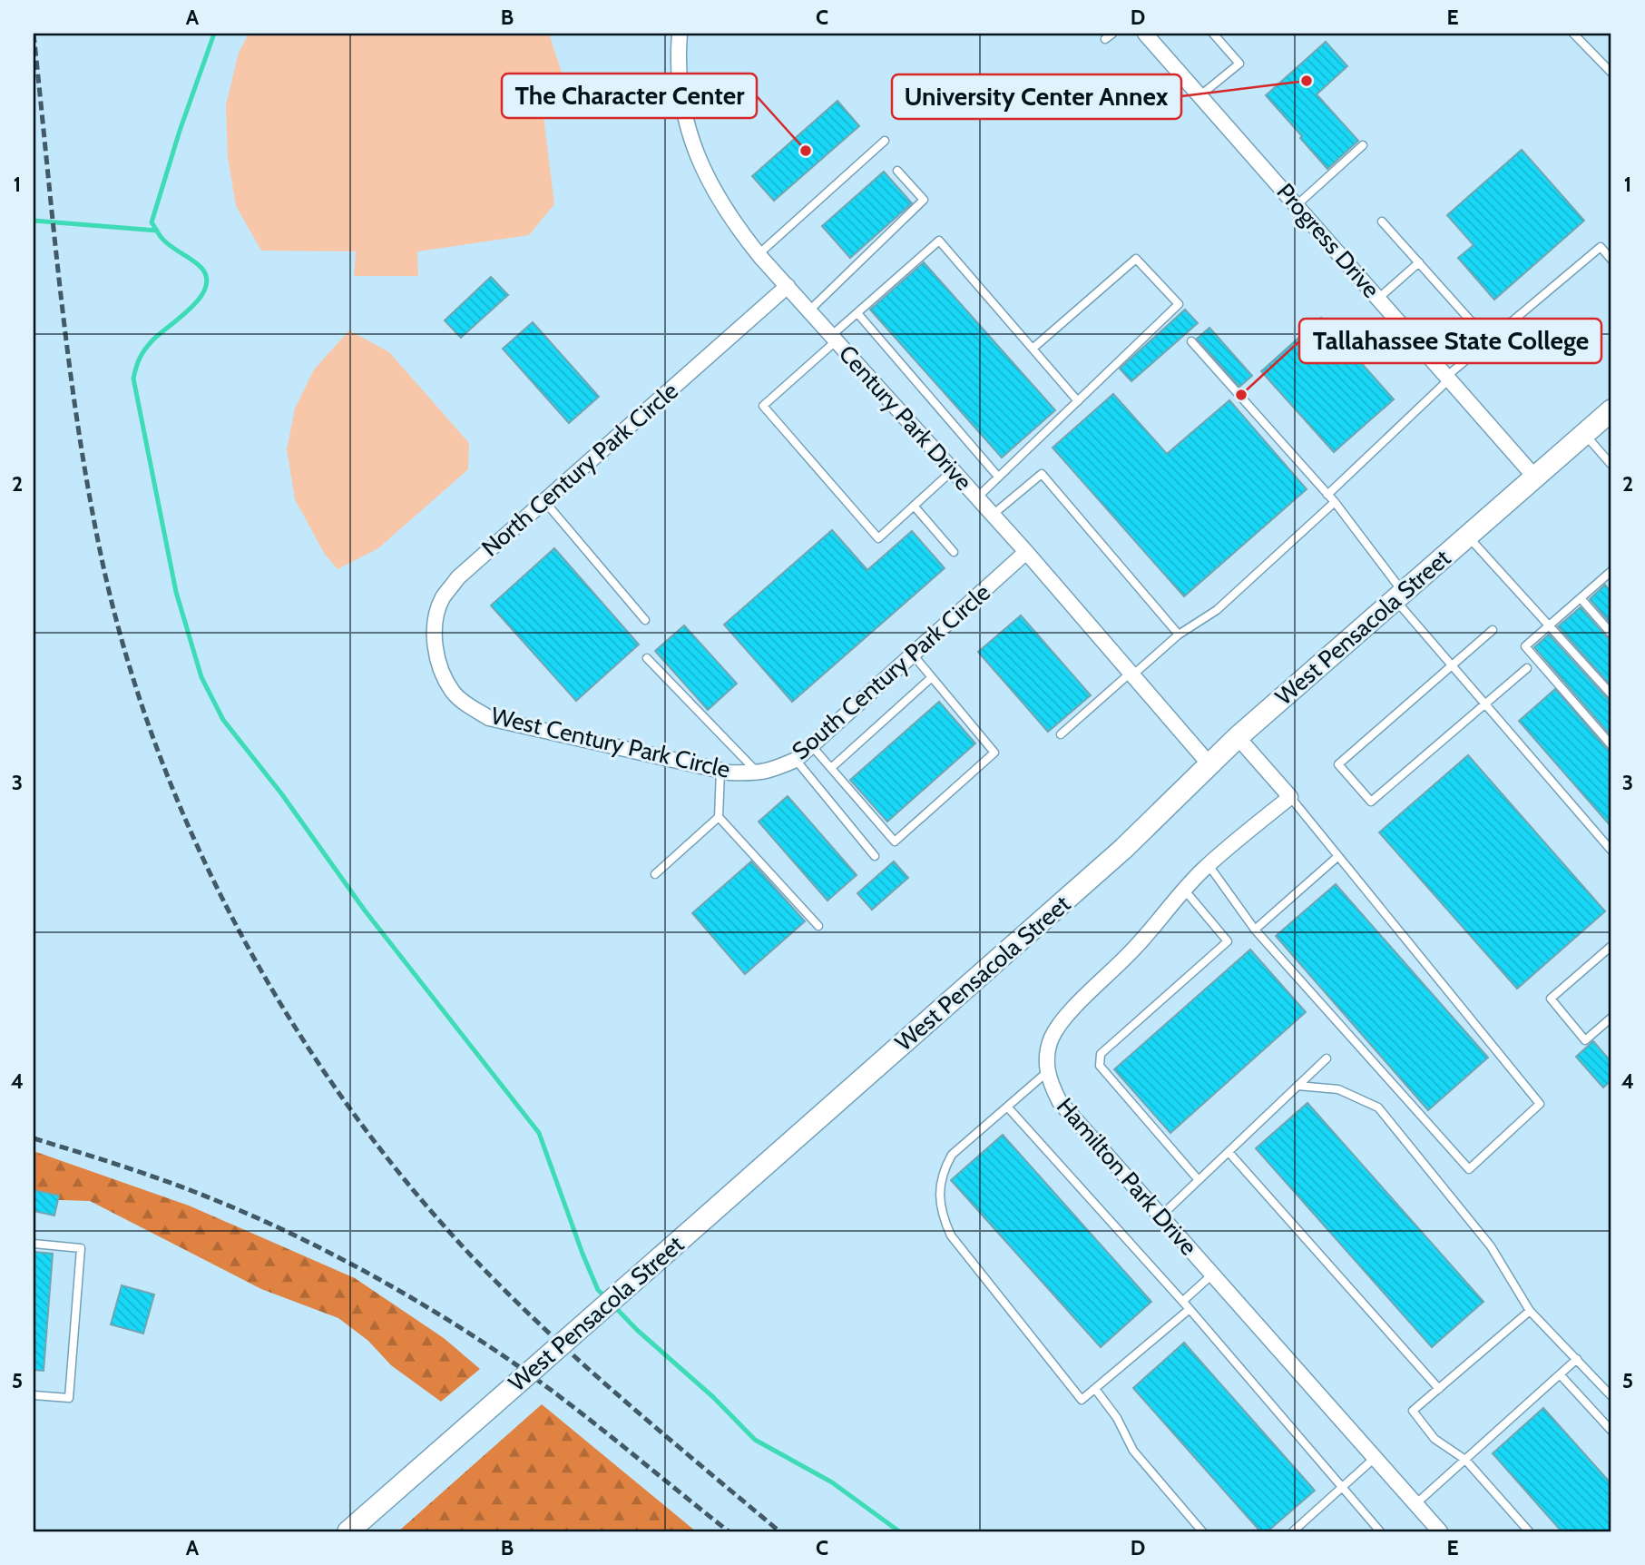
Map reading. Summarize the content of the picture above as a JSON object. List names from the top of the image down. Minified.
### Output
{"streets":{"main road":["West Pensacola Street"],"street":["Progress Drive","Century Park Drive","North Century Park Circle","South Century Park Circle","West Century Park Circle","Hamilton Park Drive"]},"crossings":[["Progress Drive","West Pensacola Street"],["Century Park Drive","North Century Park Circle"],["Century Park Drive","West Pensacola Street"],["Century Park Drive","South Century Park Circle"],["North Century Park Circle","West Century Park Circle"],["South Century Park Circle","West Century Park Circle"]],"places":["University Center Annex","The Character Center","Tallahassee State College"],"grid":{"columns":["A","B","C","D","E"],"rows":["1","2","3","4","5"]}}
